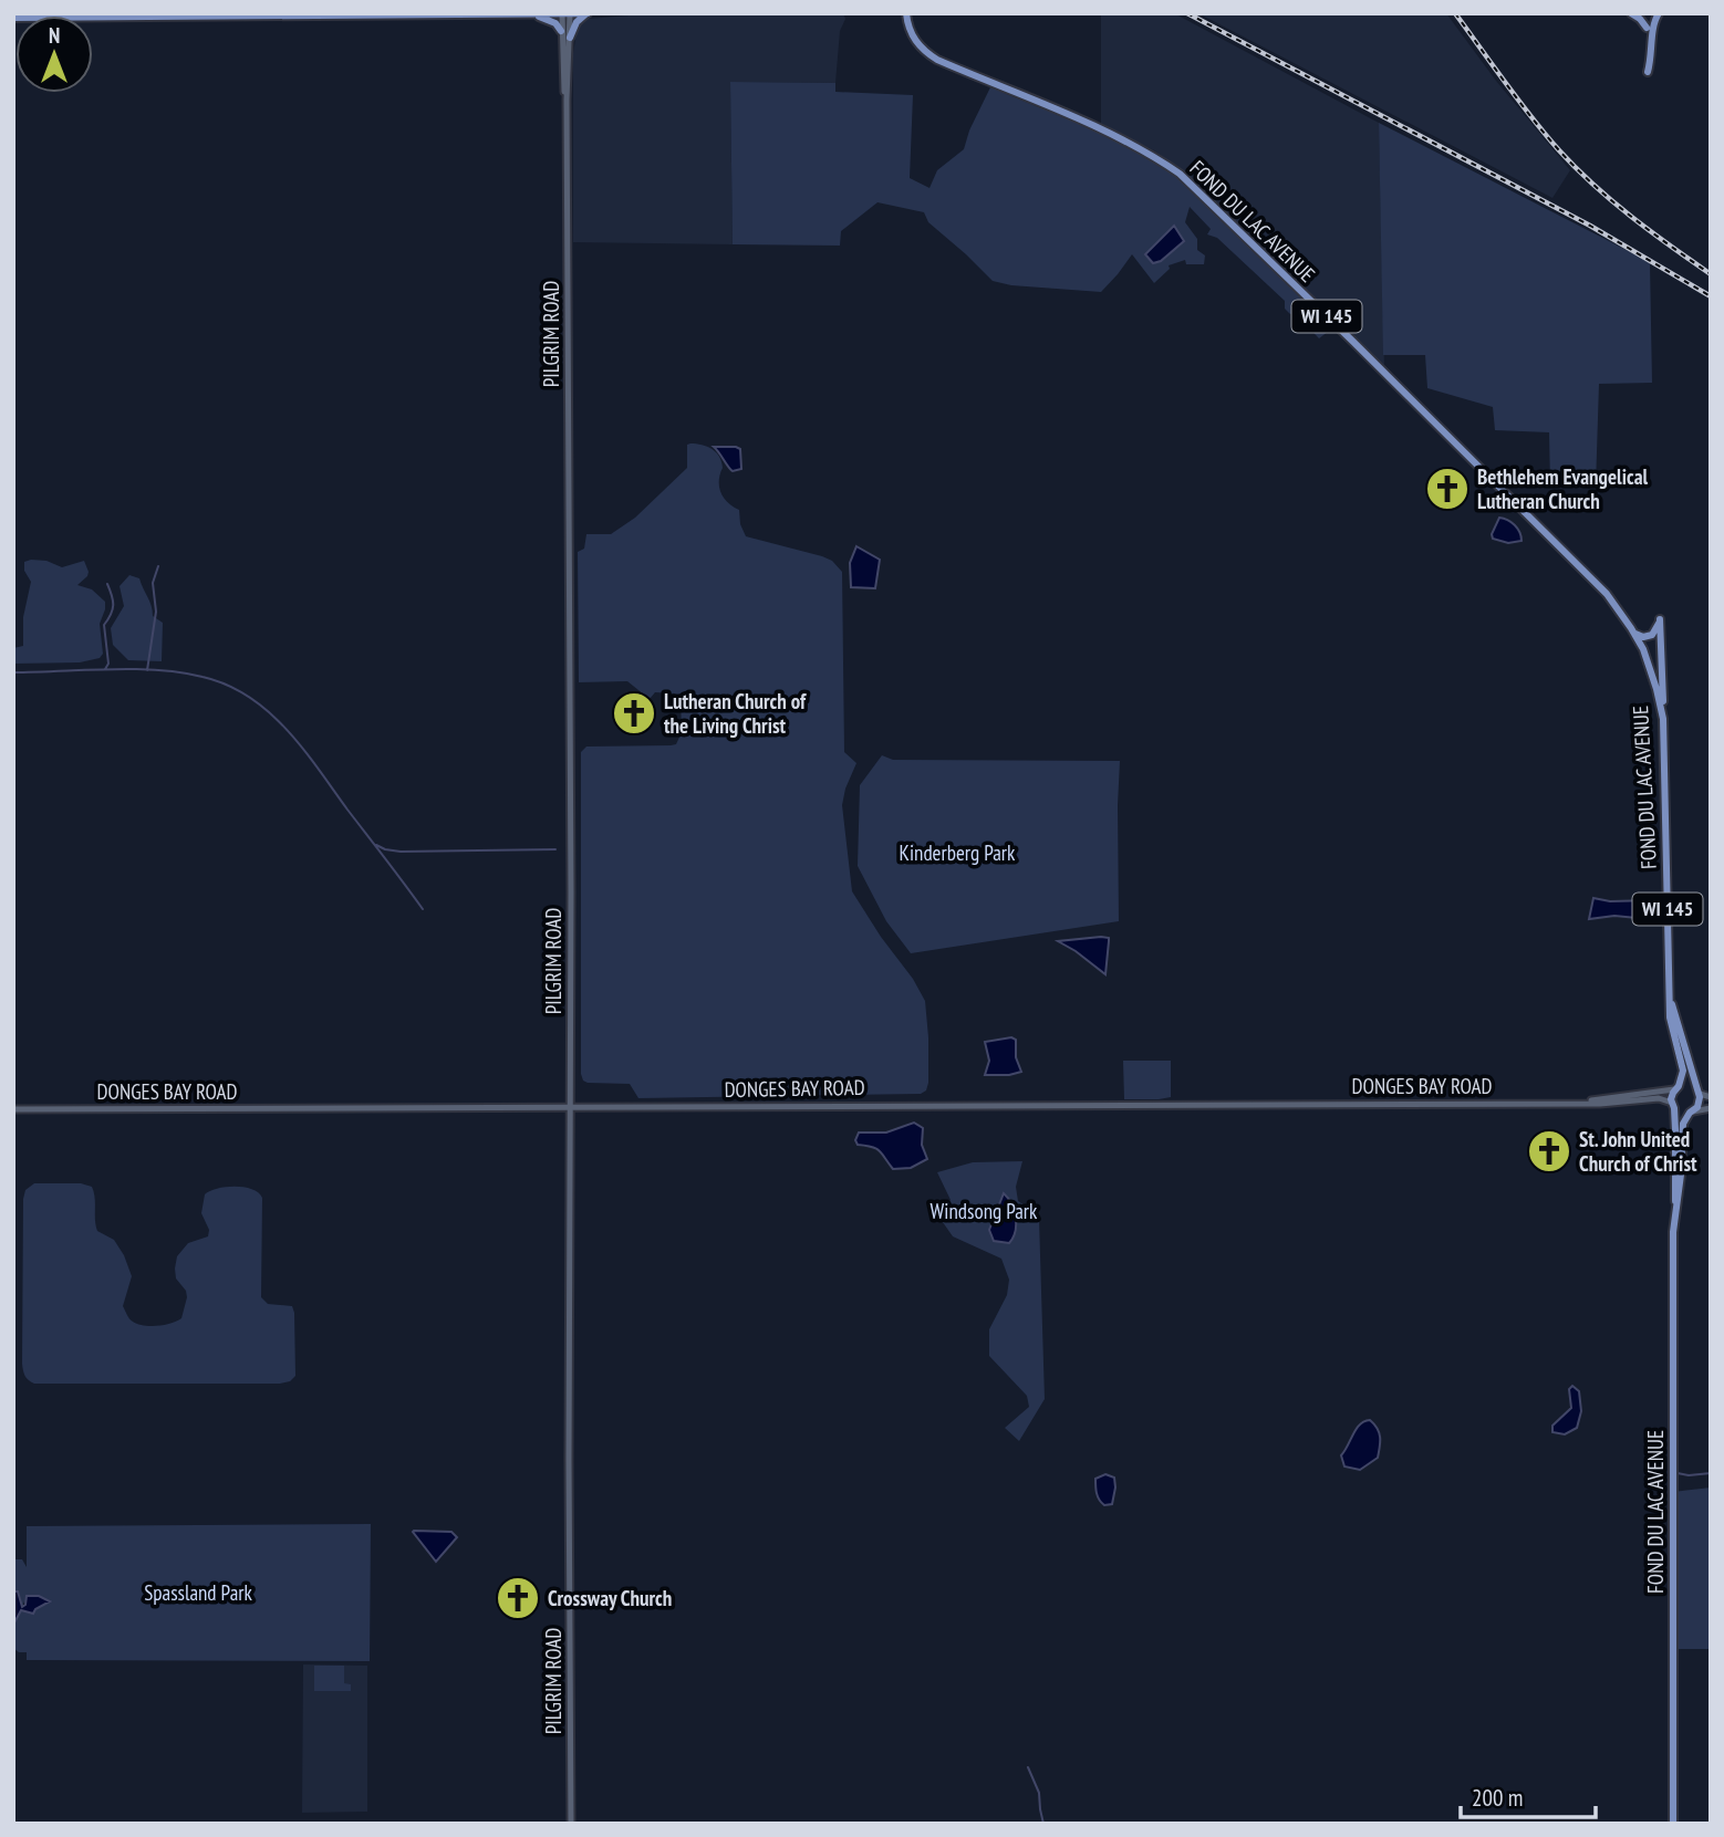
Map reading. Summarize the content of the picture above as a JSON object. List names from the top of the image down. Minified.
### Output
{"streets":{"main road":["FOND DU LAC AVENUE","WI 145"],"street":["PILGRIM ROAD","DONGES BAY ROAD"]},"crossings":[["FOND DU LAC AVENUE","WI 145"],["FOND DU LAC AVENUE","DONGES BAY ROAD"],["WI 145","DONGES BAY ROAD"],["PILGRIM ROAD","DONGES BAY ROAD"]],"parks":["Kinderberg Park","Windsong Park","Spassland Park"],"places":{"church":["Bethlehem Evangelical Lutheran Church","Lutheran Church of the Living Christ","St. John United Church of Christ","Crossway Church"]},"scale_bar":"200 m","north":"top"}
